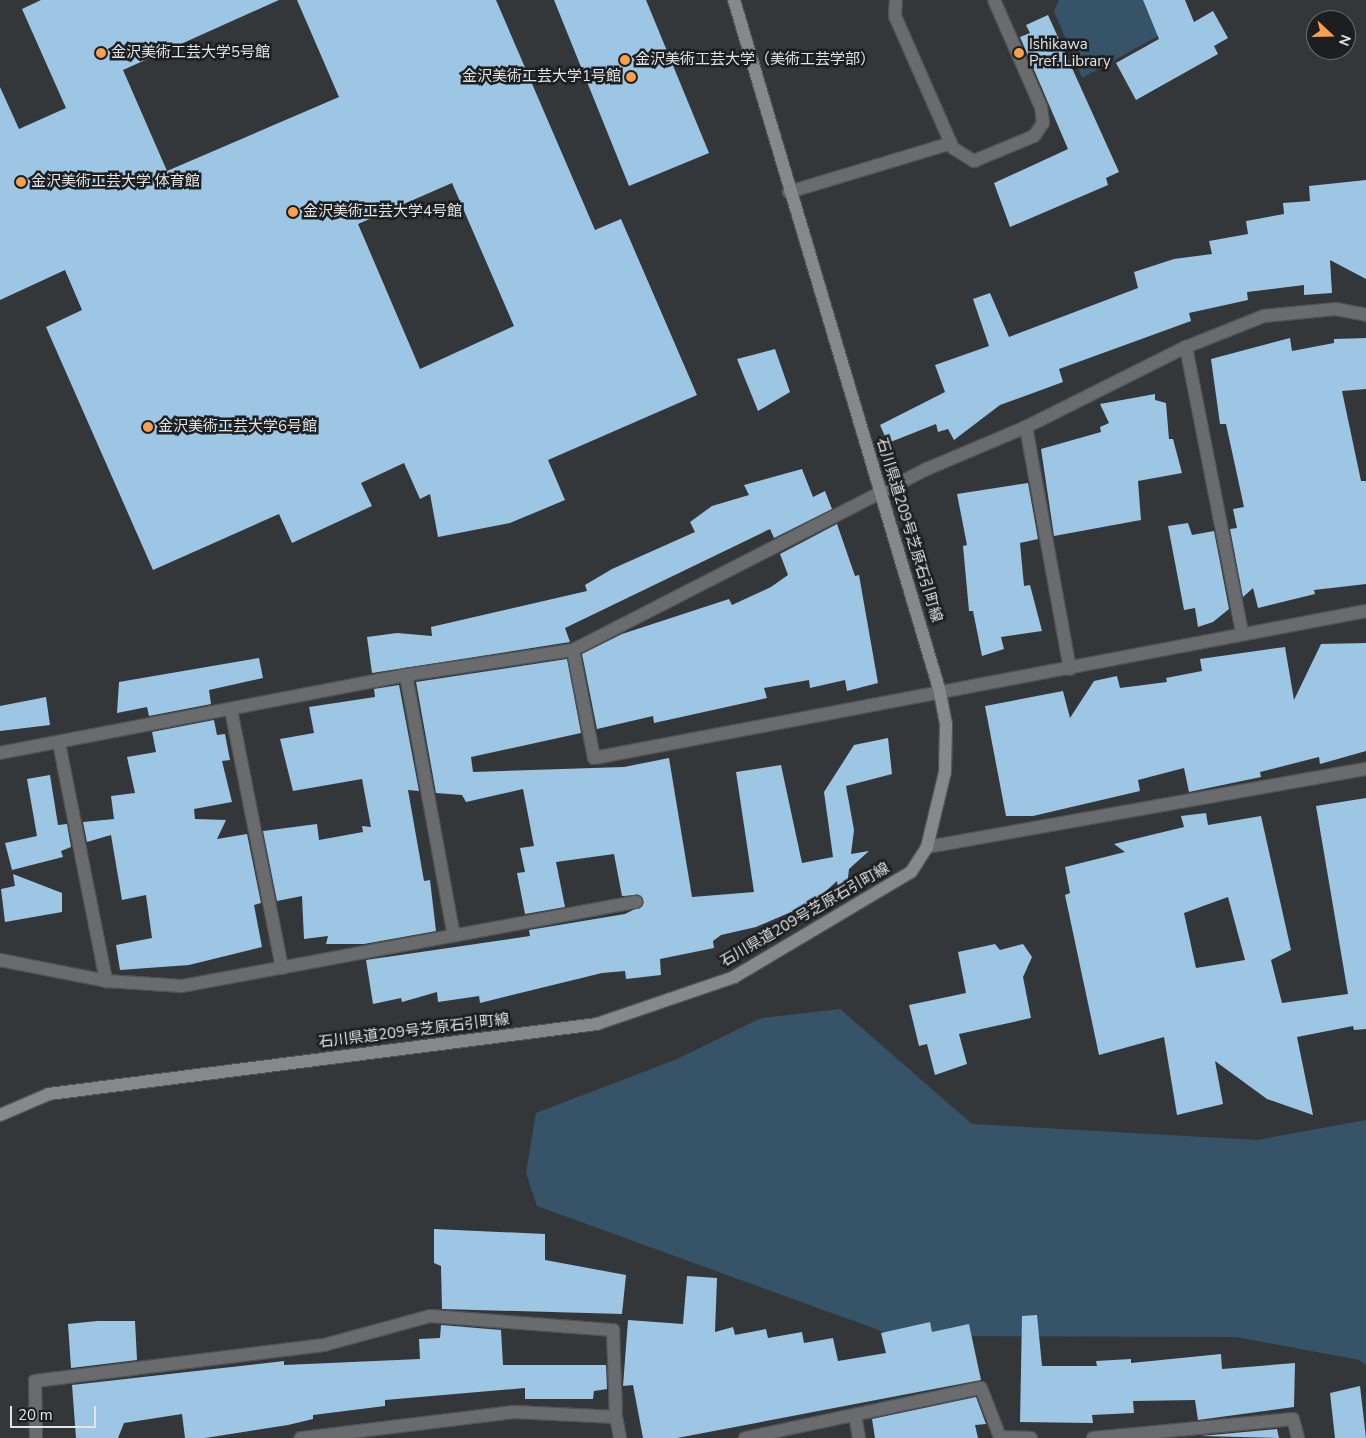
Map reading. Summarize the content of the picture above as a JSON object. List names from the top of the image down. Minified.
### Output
{"streets":{"main road":["石川県道209号芝原石引町線"]},"places":["金沢美術工芸大学5号館","Ishikawa Pref. Library","金沢美術工芸大学（美術工芸学部）","金沢美術工芸大学1号館","金沢美術工芸大学 体育館","金沢美術工芸大学4号館","金沢美術工芸大学6号館"],"scale_bar":"20 m","north":"right"}
